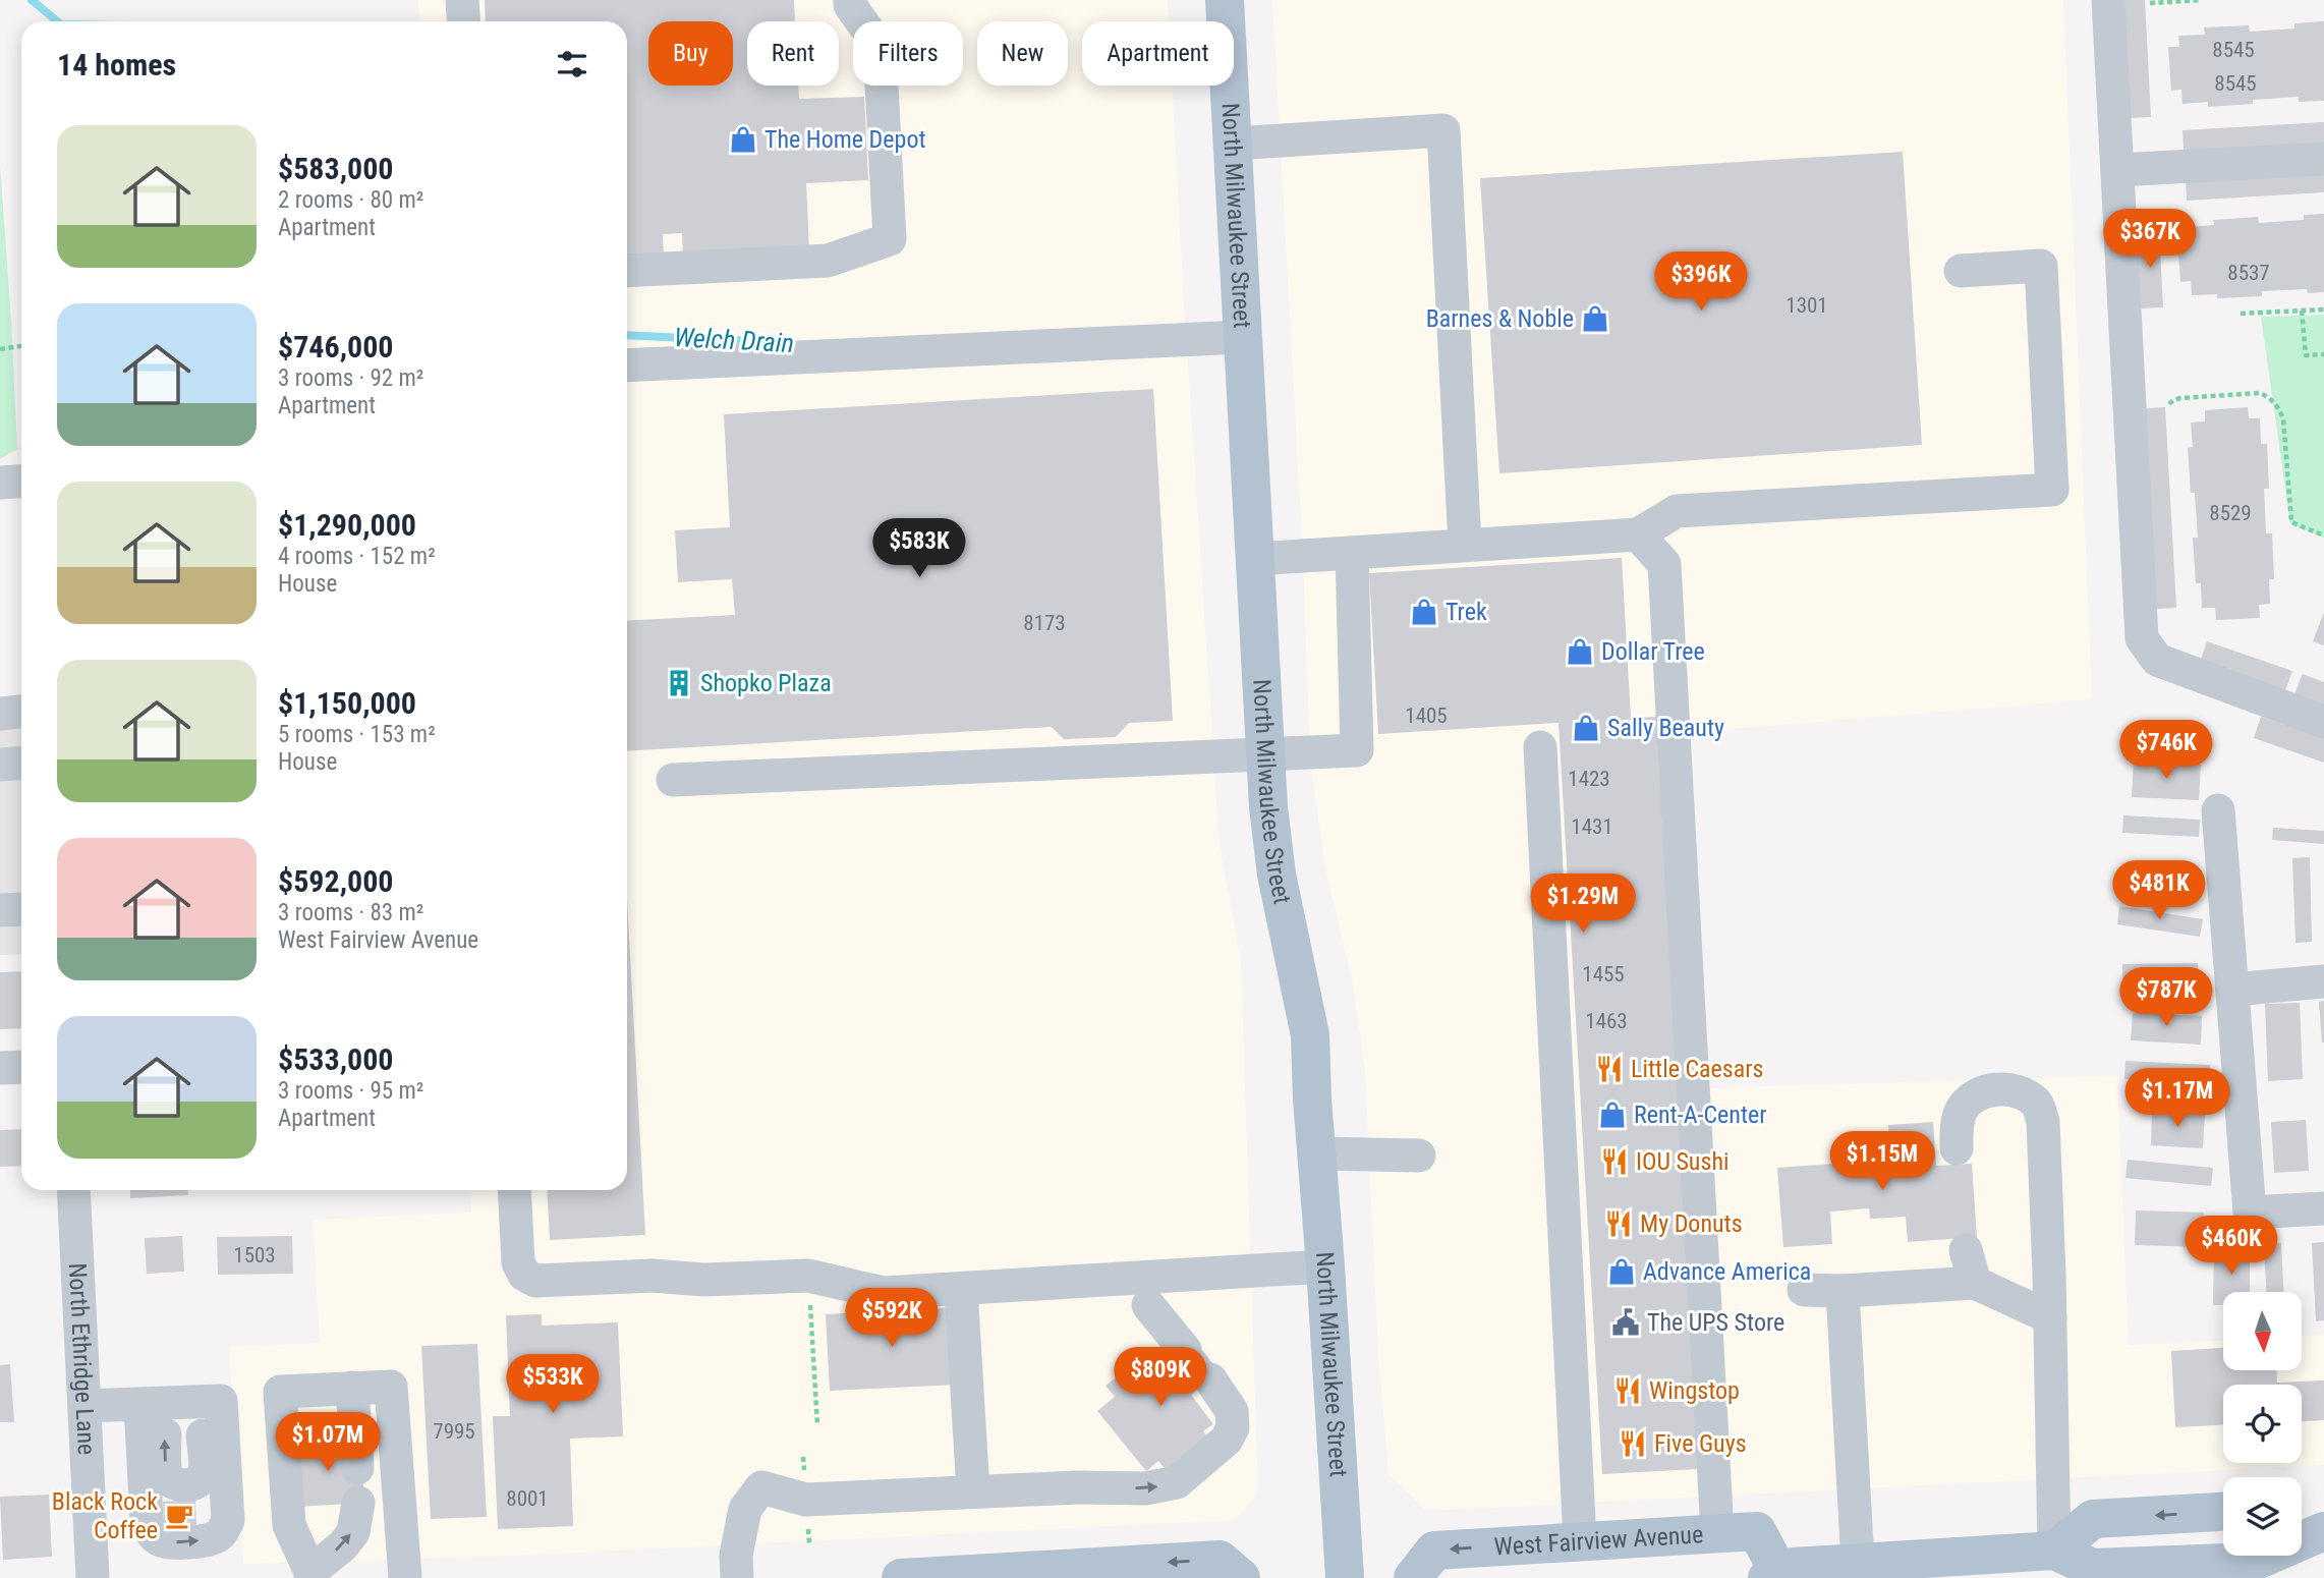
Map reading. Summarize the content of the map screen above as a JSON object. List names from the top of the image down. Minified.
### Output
{"streets":{"main road":["North Milwaukee Street","West Fairview Avenue"],"street":["North Ethridge Lane"]},"water":["Welch Drain"],"places":{"shop":["The Home Depot","Barnes & Noble","Trek","Dollar Tree","Sally Beauty","Rent-A-Center","Advance America"],"building":["Shopko Plaza"],"restaurant":["Little Caesars","IOU Sushi","My Donuts","Wingstop","Five Guys"],"public building":["The UPS Store"],"cafe":["Black Rock Coffee"]},"house_numbers":["8545","8545","8537","1301","8529","8173","1405","1423","1431","1455","1463","1503","7995","8001"],"north":"bottom","page":{"chip":["Buy","Rent","Filters","New","Apartment"],"heading":"14 homes","list":[{"name":"$583,000","note":"2 rooms · 80 m² · Apartment"},{"name":"$746,000","note":"3 rooms · 92 m² · Apartment"},{"name":"$1,290,000","note":"4 rooms · 152 m² · House"},{"name":"$1,150,000","note":"5 rooms · 153 m² · House"},{"name":"$592,000","note":"3 rooms · 83 m² · West Fairview Avenue"},{"name":"$533,000","note":"3 rooms · 95 m² · Apartment"}],"price":["$367K","$396K","$583K","$746K","$481K","$1.29M","$787K","$1.17M","$1.15M","$460K","$592K","$809K","$533K","$1.07M"]}}
